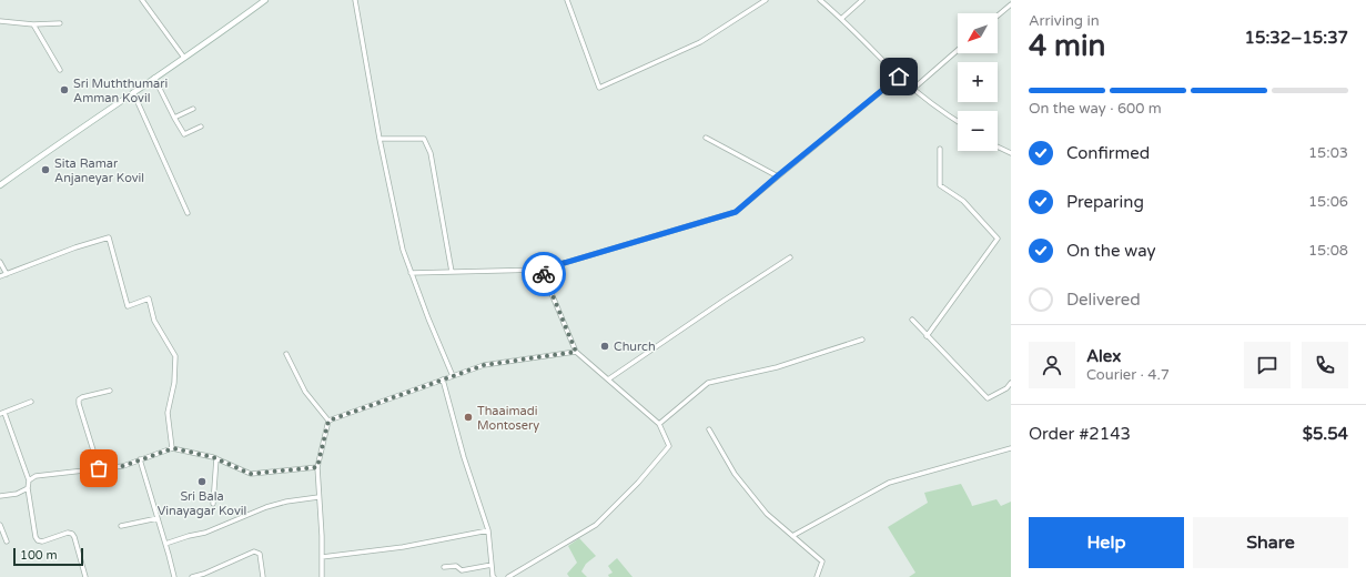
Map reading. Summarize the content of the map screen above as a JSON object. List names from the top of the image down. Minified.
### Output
{"places":["Sri Muththumari Amman Kovil","Sita Ramar Anjaneyar Kovil","Church","Thaaimadi Montosery","Sri Bala Vinayagar Kovil"],"scale_bar":"100 m","north":"bottom left","page":{"heading":["4 min","Arriving in","15:32–15:37"],"panel":["Alex","Courier · 4.7","Order #2143","$5.54"],"map_buttons":["+","−"],"bar":"On the way · 600 m","list":[["Confirmed","15:03"],["Preparing","15:06"],["On the way","15:08"],"Delivered"],"buttons":["Help","Share"],"scale":"100 m"}}
